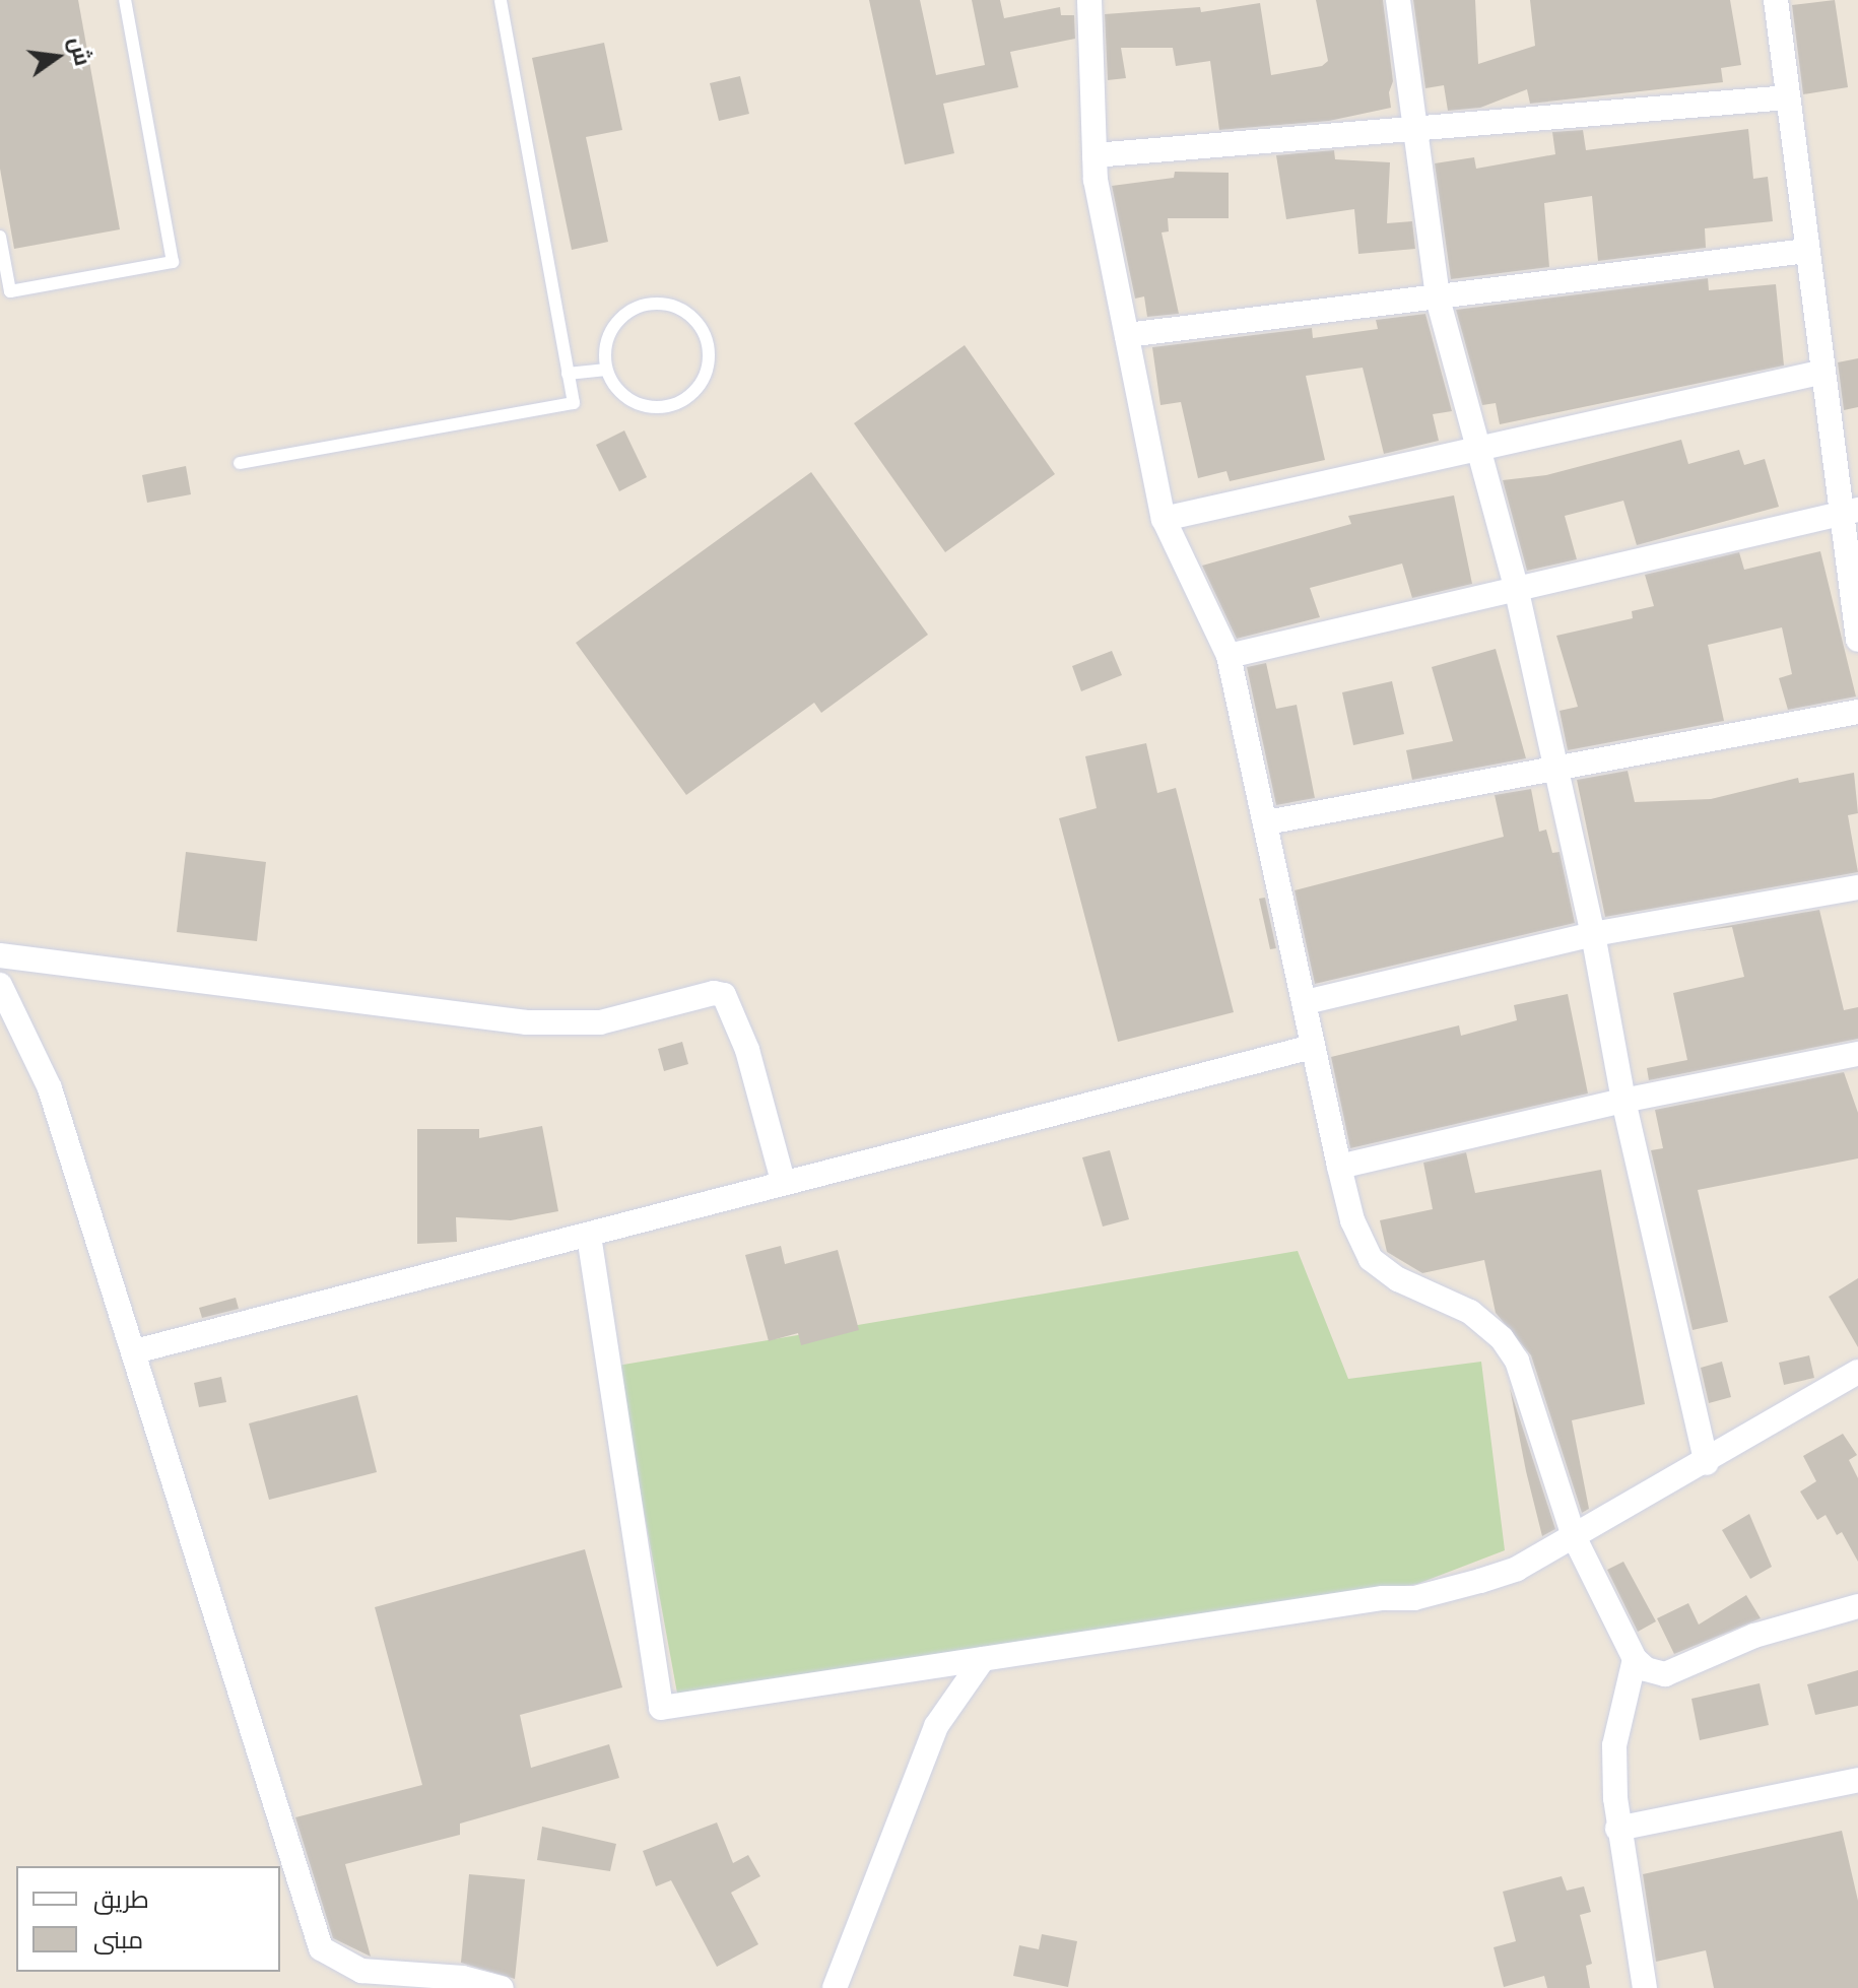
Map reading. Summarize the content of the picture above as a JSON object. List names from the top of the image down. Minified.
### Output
{"legend":["طريق","مبنى"],"north":"right"}
